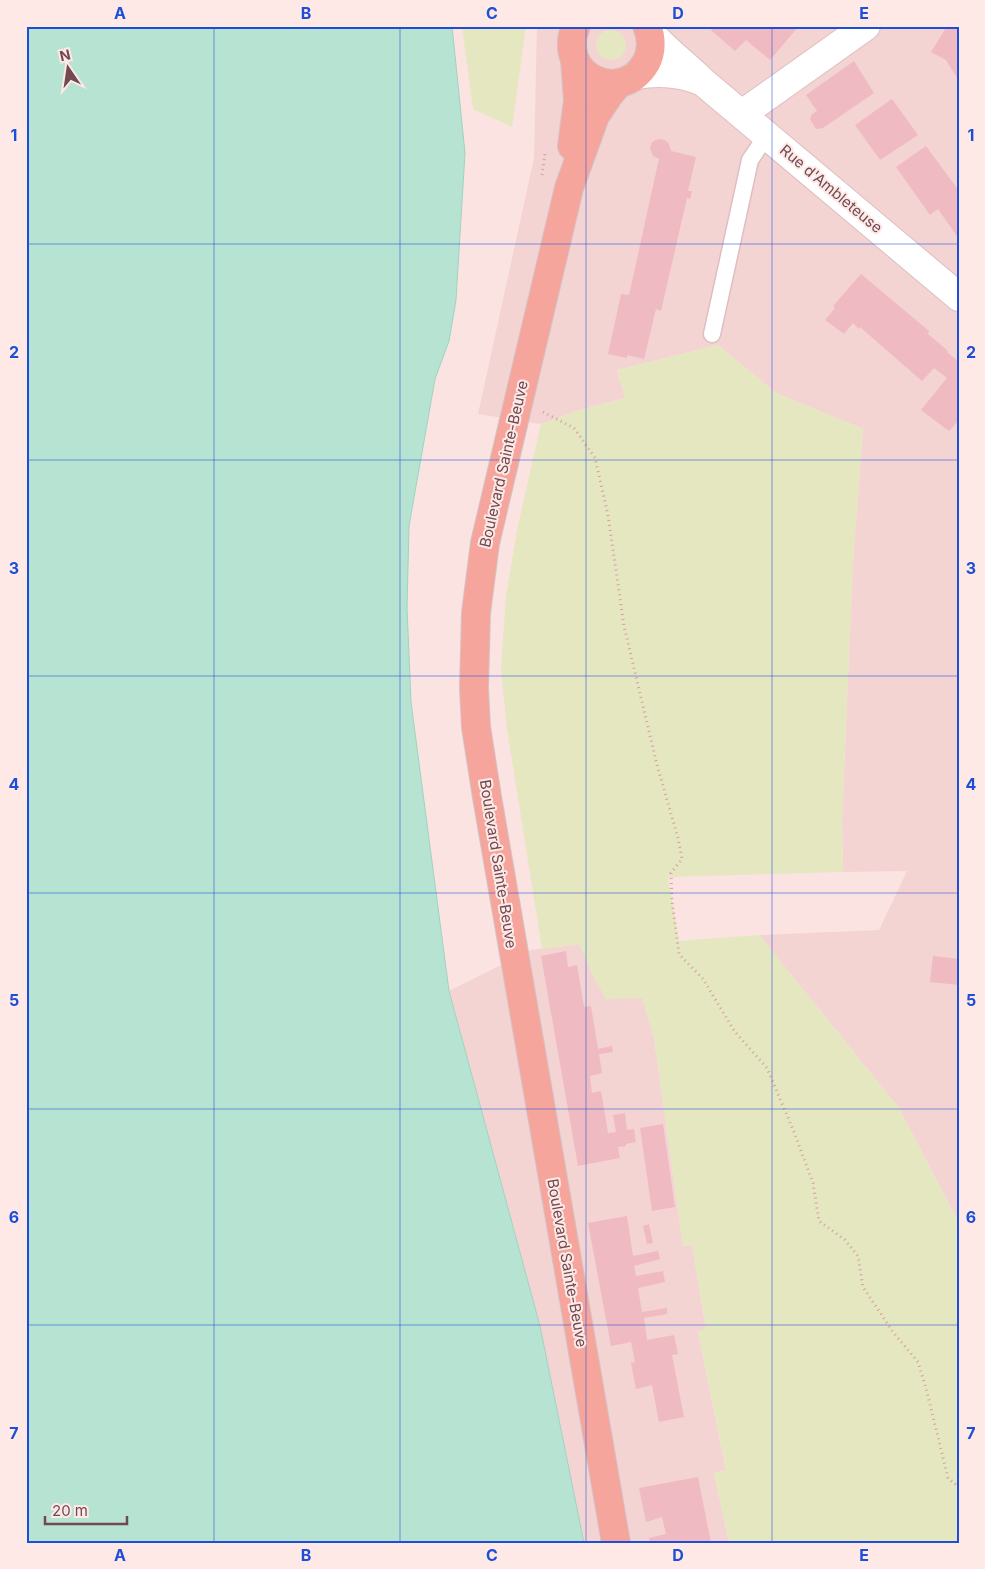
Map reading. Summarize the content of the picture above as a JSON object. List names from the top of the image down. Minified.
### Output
{"streets":{"main road":["Boulevard Sainte-Beuve"],"street":["Rue d'Ambleteuse"]},"crossings":[["Rue d'Ambleteuse","Boulevard Sainte-Beuve"]],"scale_bar":"20 m","north":"top","grid":{"columns":["A","B","C","D","E"],"rows":["1","2","3","4","5","6","7"]}}
